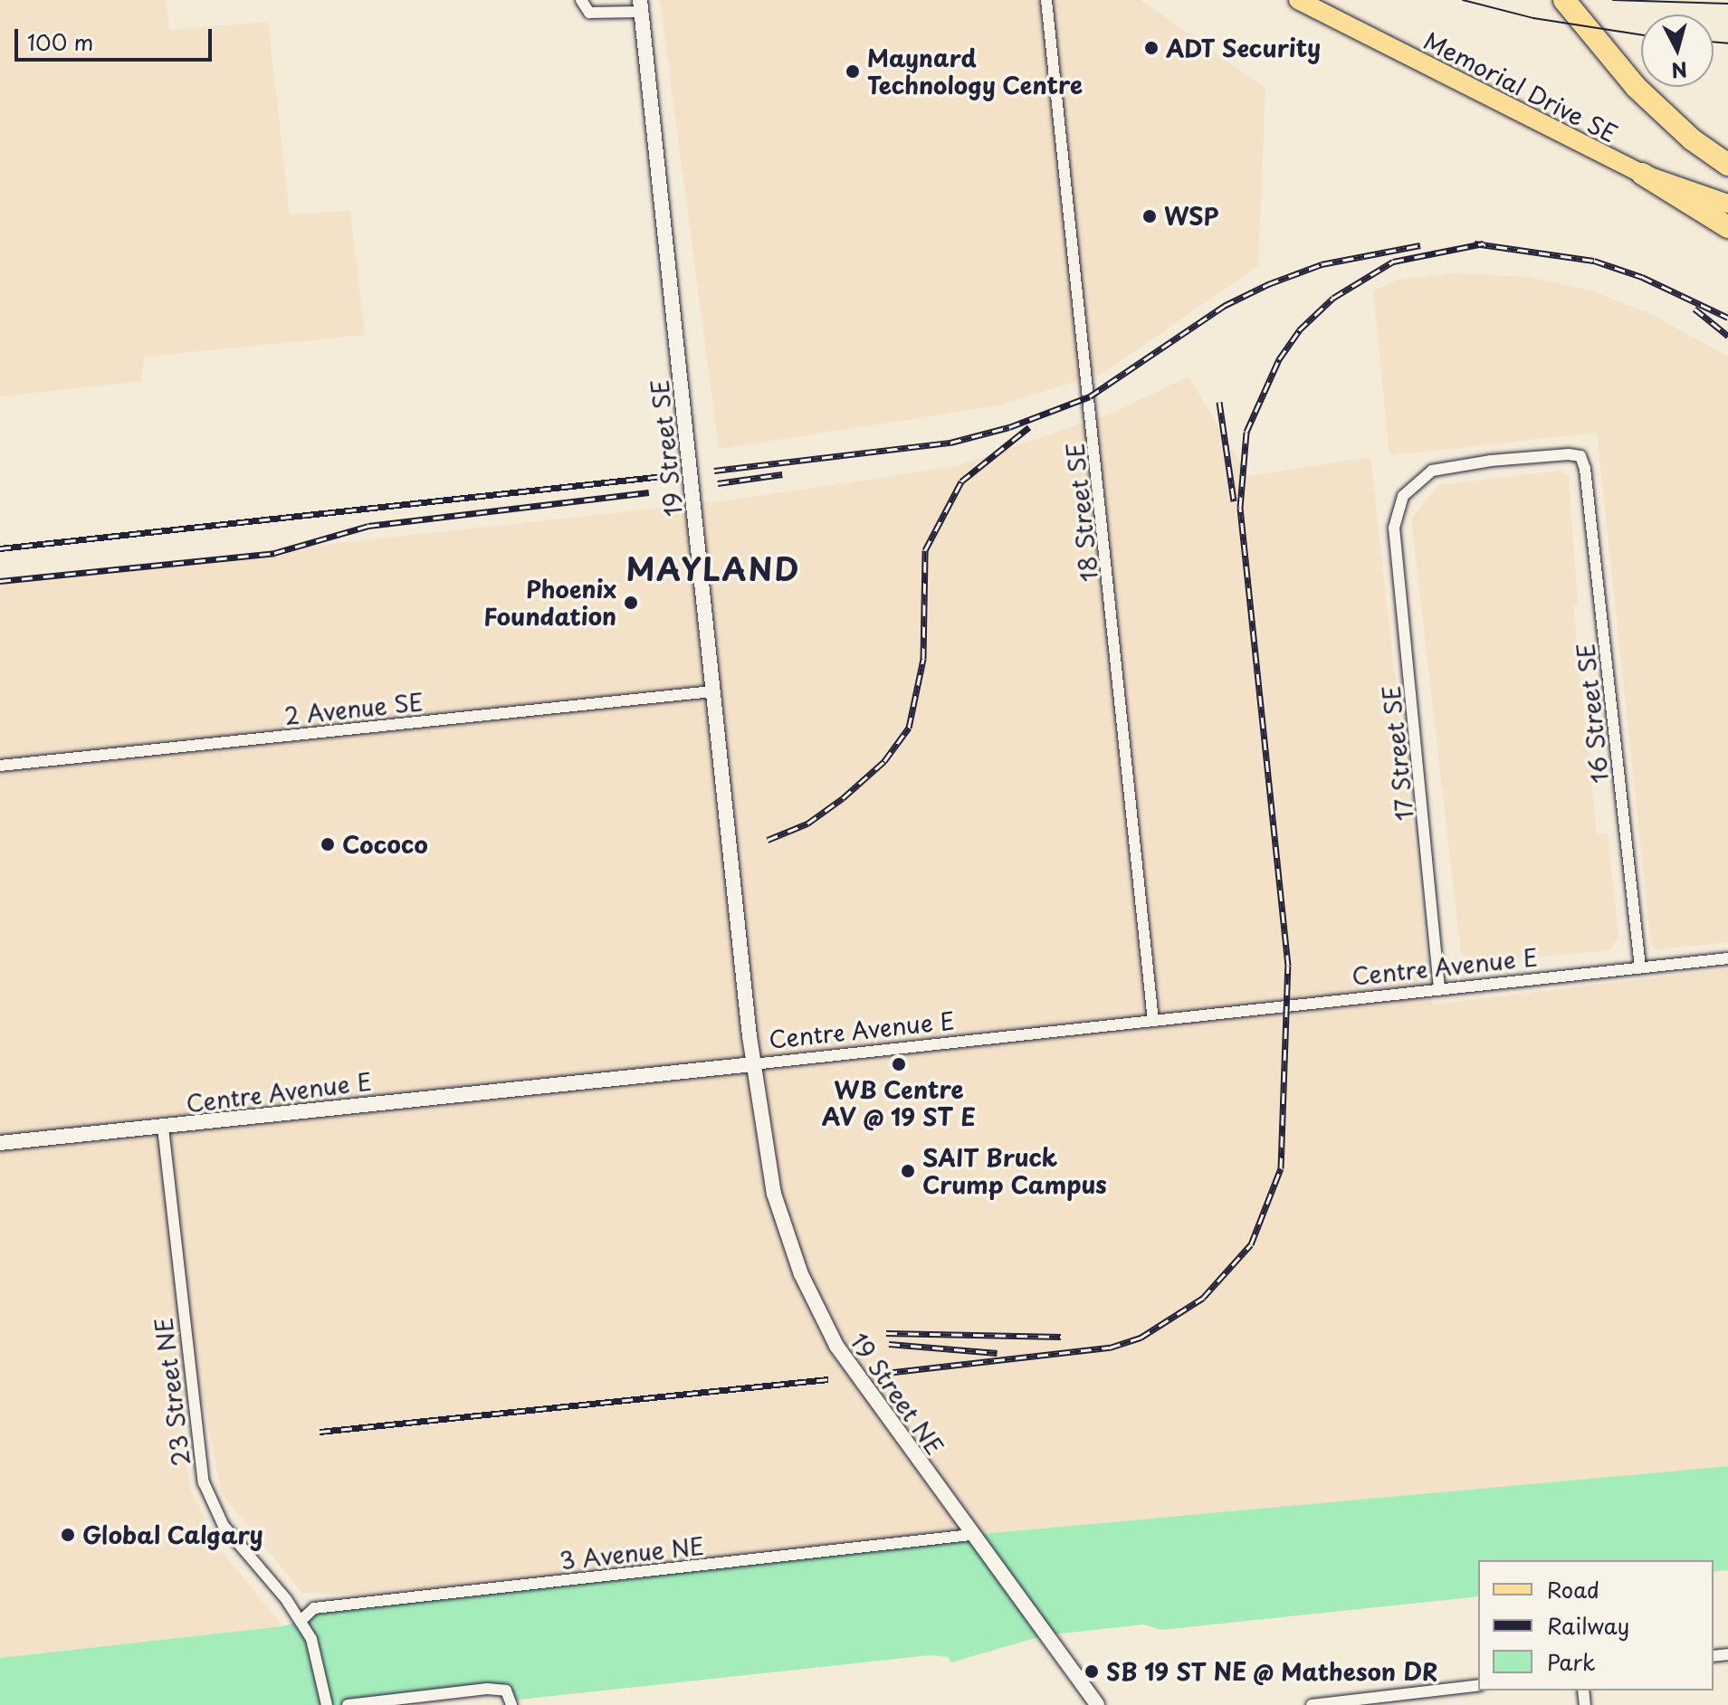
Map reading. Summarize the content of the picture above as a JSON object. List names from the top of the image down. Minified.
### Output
{"streets":{"main road":["Memorial Drive SE"],"street":["19 Street SE","18 Street SE","2 Avenue SE","16 Street SE","17 Street SE","Centre Avenue E","23 Street NE","19 Street NE","3 Avenue NE"]},"crossings":[["19 Street SE","2 Avenue SE"],["19 Street SE","Centre Avenue E"],["19 Street SE","19 Street NE"],["18 Street SE","Centre Avenue E"],["16 Street SE","17 Street SE"],["16 Street SE","Centre Avenue E"],["17 Street SE","Centre Avenue E"],["Centre Avenue E","23 Street NE"],["Centre Avenue E","19 Street NE"],["23 Street NE","3 Avenue NE"],["19 Street NE","3 Avenue NE"]],"districts":["MAYLAND"],"places":["ADT Security","Maynard Technology Centre","WSP","Phoenix Foundation","Cococo","WB Centre AV @ 19 ST E","SAIT Bruck Crump Campus","Global Calgary","SB 19 ST NE @ Matheson DR"],"legend":["Road","Railway","Park"],"scale_bar":"100 m","north":"bottom"}
